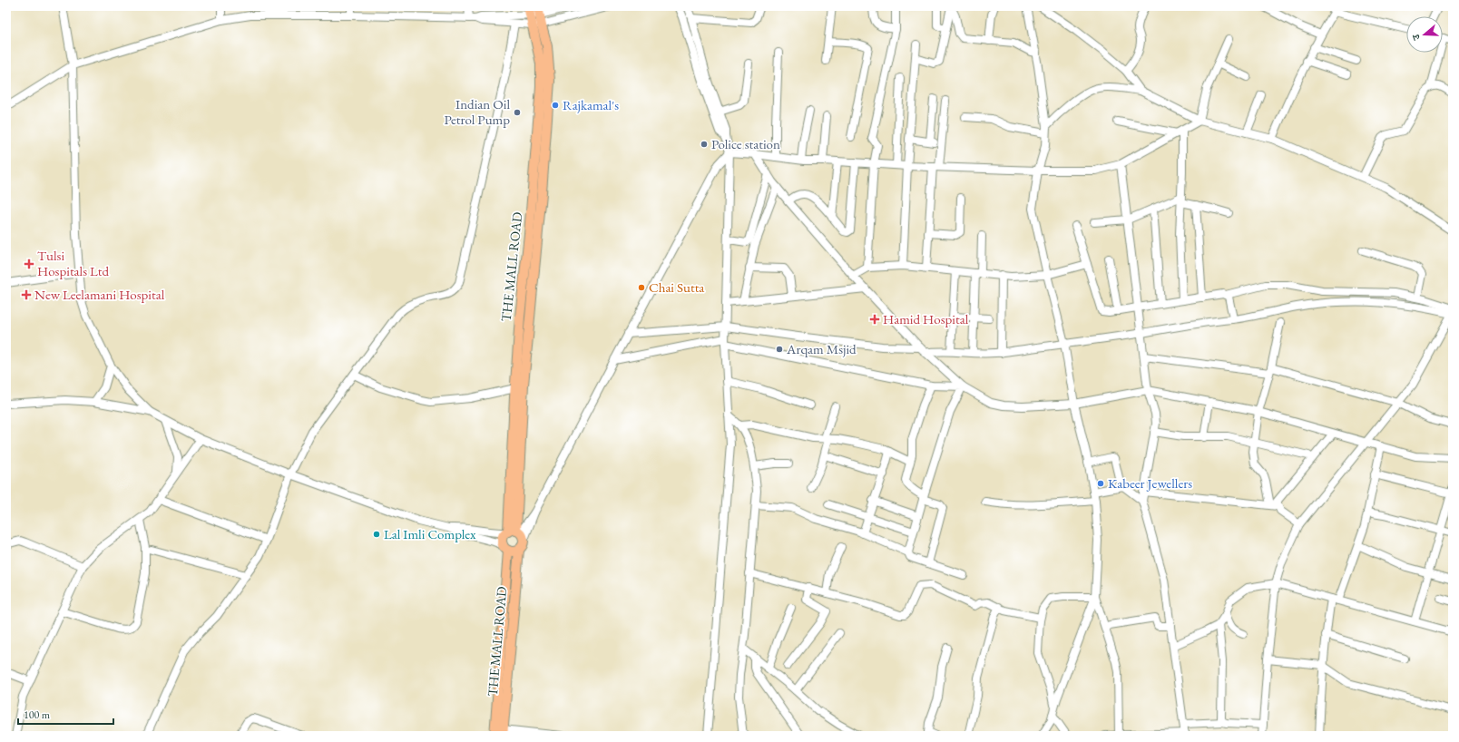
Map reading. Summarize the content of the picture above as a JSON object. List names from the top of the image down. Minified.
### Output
{"streets":{"main road":["THE MALL ROAD"]},"places":{"other":["Rajkamal's","Indian Oil Petrol Pump","Police station","Chai Sutta","Arqam Msjid","Kabeer Jewellers","Lal Imli Complex"],"health":["Tulsi Hospitals Ltd","New Leelamani Hospital","Hamid Hospital"]},"scale_bar":"100 m","north":"left"}
